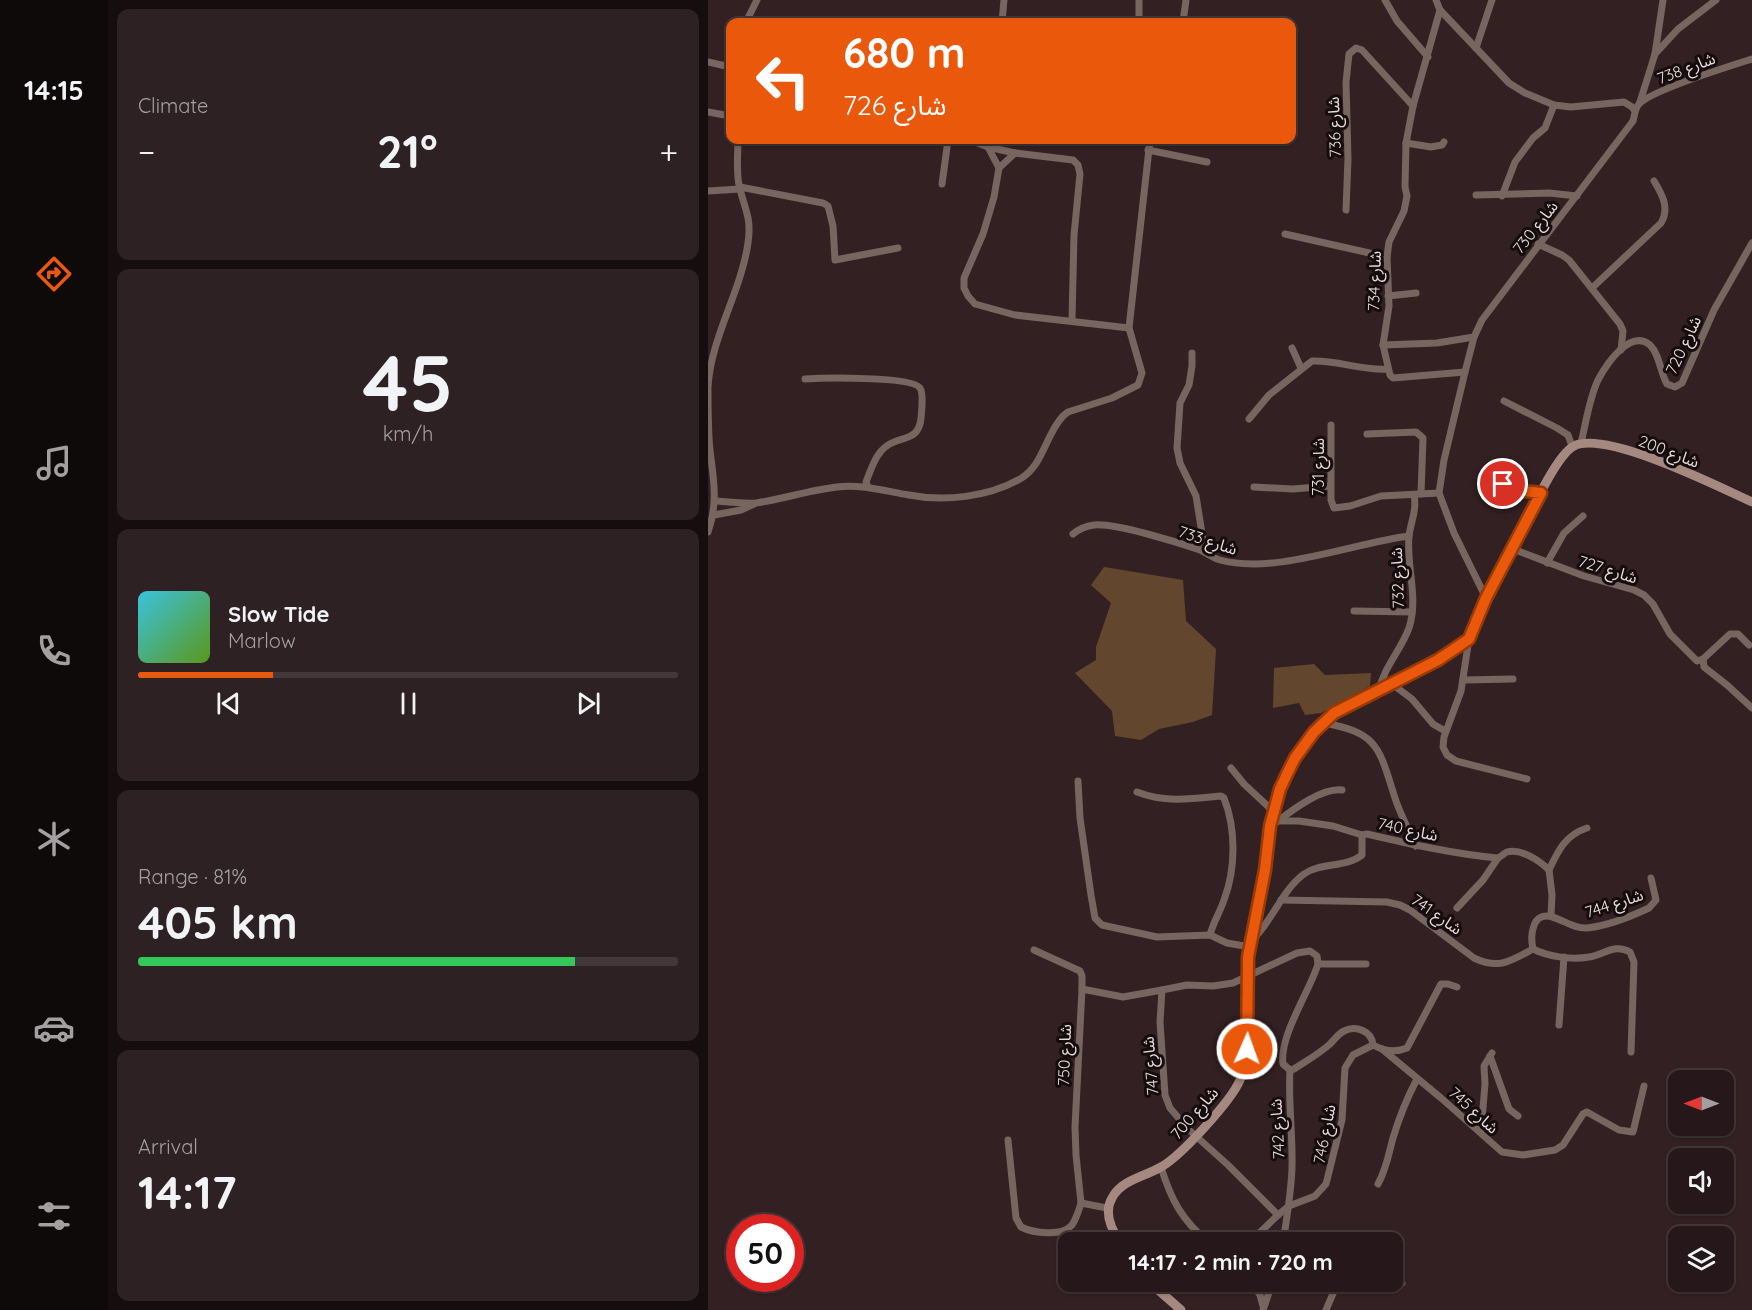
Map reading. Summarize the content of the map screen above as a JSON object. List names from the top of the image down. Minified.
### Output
{"streets":{"main road":["شارع 200","شارع 700"],"street":["شارع 738","شارع 736","شارع 730","شارع 734","شارع 720","شارع 731","شارع 733","شارع 727","شارع 732","شارع 740","شارع 744","شارع 741","شارع 750","شارع 747","شارع 745","شارع 742","شارع 746"]},"crossings":[["شارع 736","شارع 734"],["شارع 730","شارع 731"],["شارع 731","شارع 732"],["شارع 733","شارع 732"],["شارع 732","شارع 700"],["شارع 740","شارع 741"],["شارع 740","شارع 700"],["شارع 747","شارع 700"],["شارع 747","شارع 746"],["شارع 742","شارع 746"]],"north":"left","page":{"tabs":"14:15","tile":["Climate",["45","km/h"],["Range · 81%","405 km"],["Arrival","14:17"]],"turn":["680 m","شارع 726"],"heat":["−","21°","+"],"song":["Slow Tide","Marlow"],"limit":"50","trip":"14:17 · 2 min · 720 m"}}
